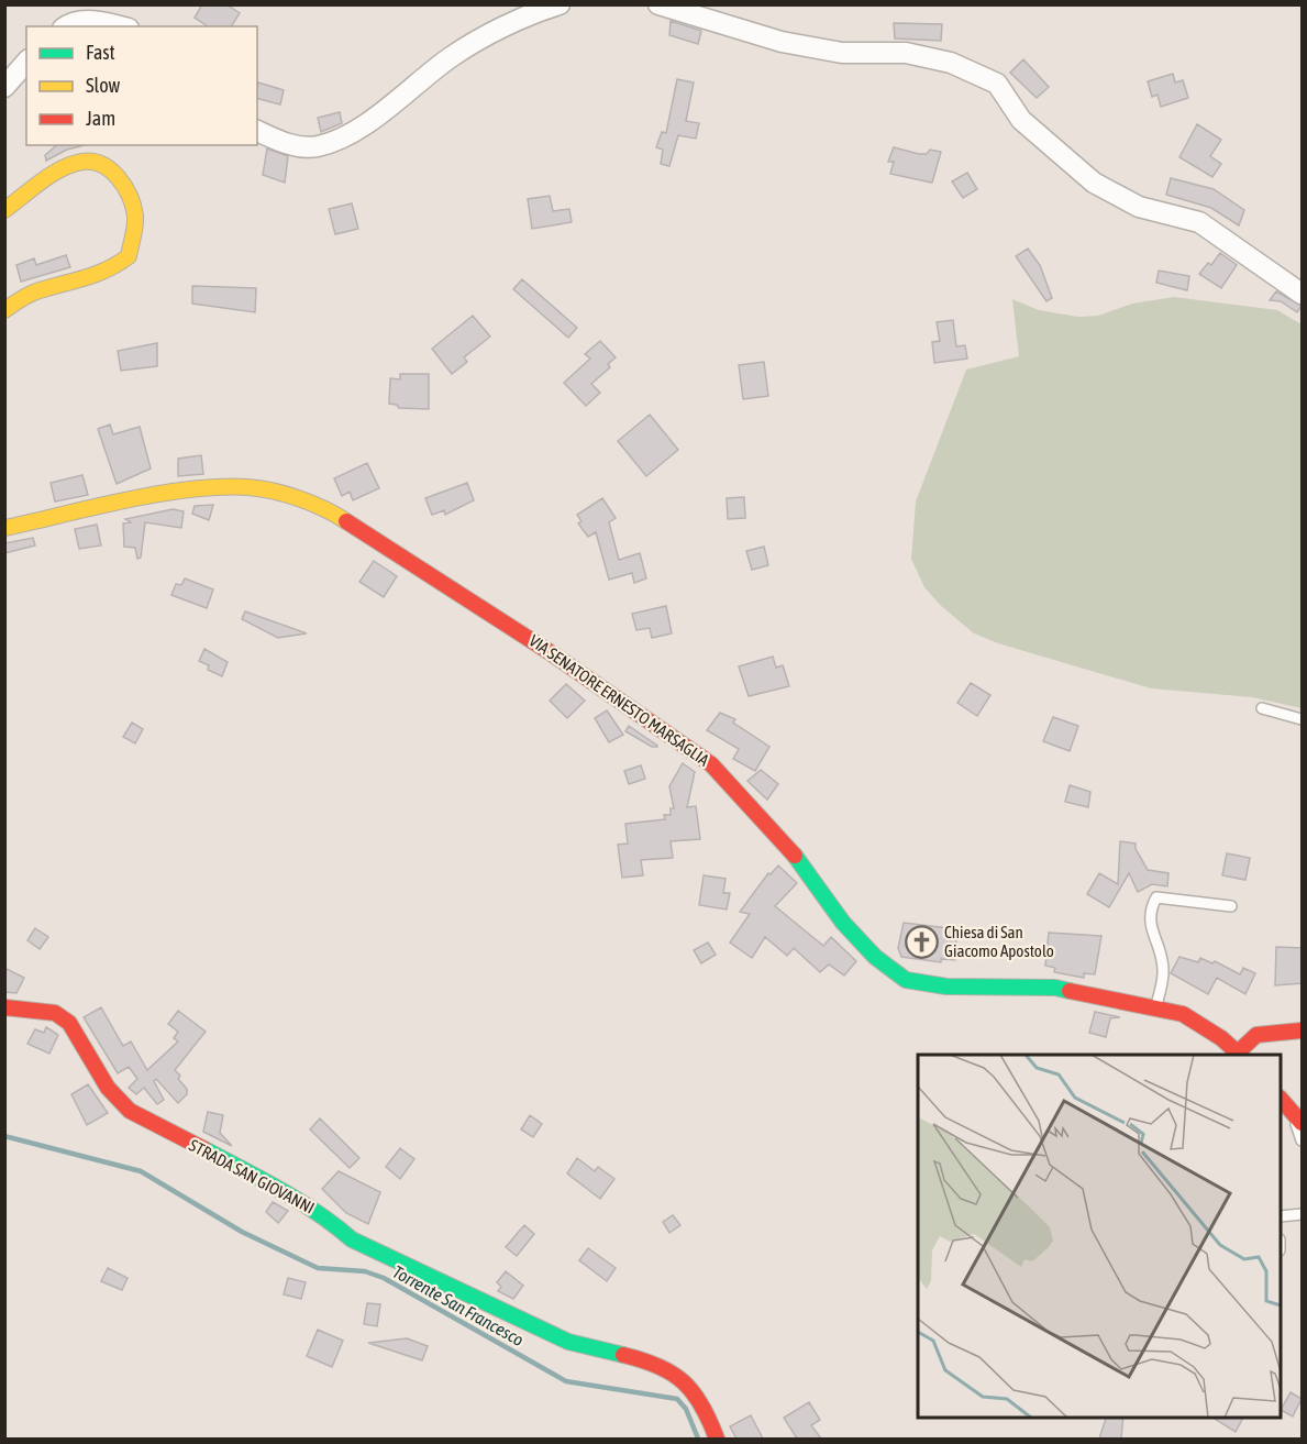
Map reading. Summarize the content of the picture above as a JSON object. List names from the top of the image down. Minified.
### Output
{"streets":{"street":["VIA SENATORE ERNESTO MARSAGLIA","STRADA SAN GIOVANNI"]},"water":["Torrente San Francesco"],"places":{"church":["Chiesa di San Giacomo Apostolo"]},"legend":["Fast","Slow","Jam"]}
